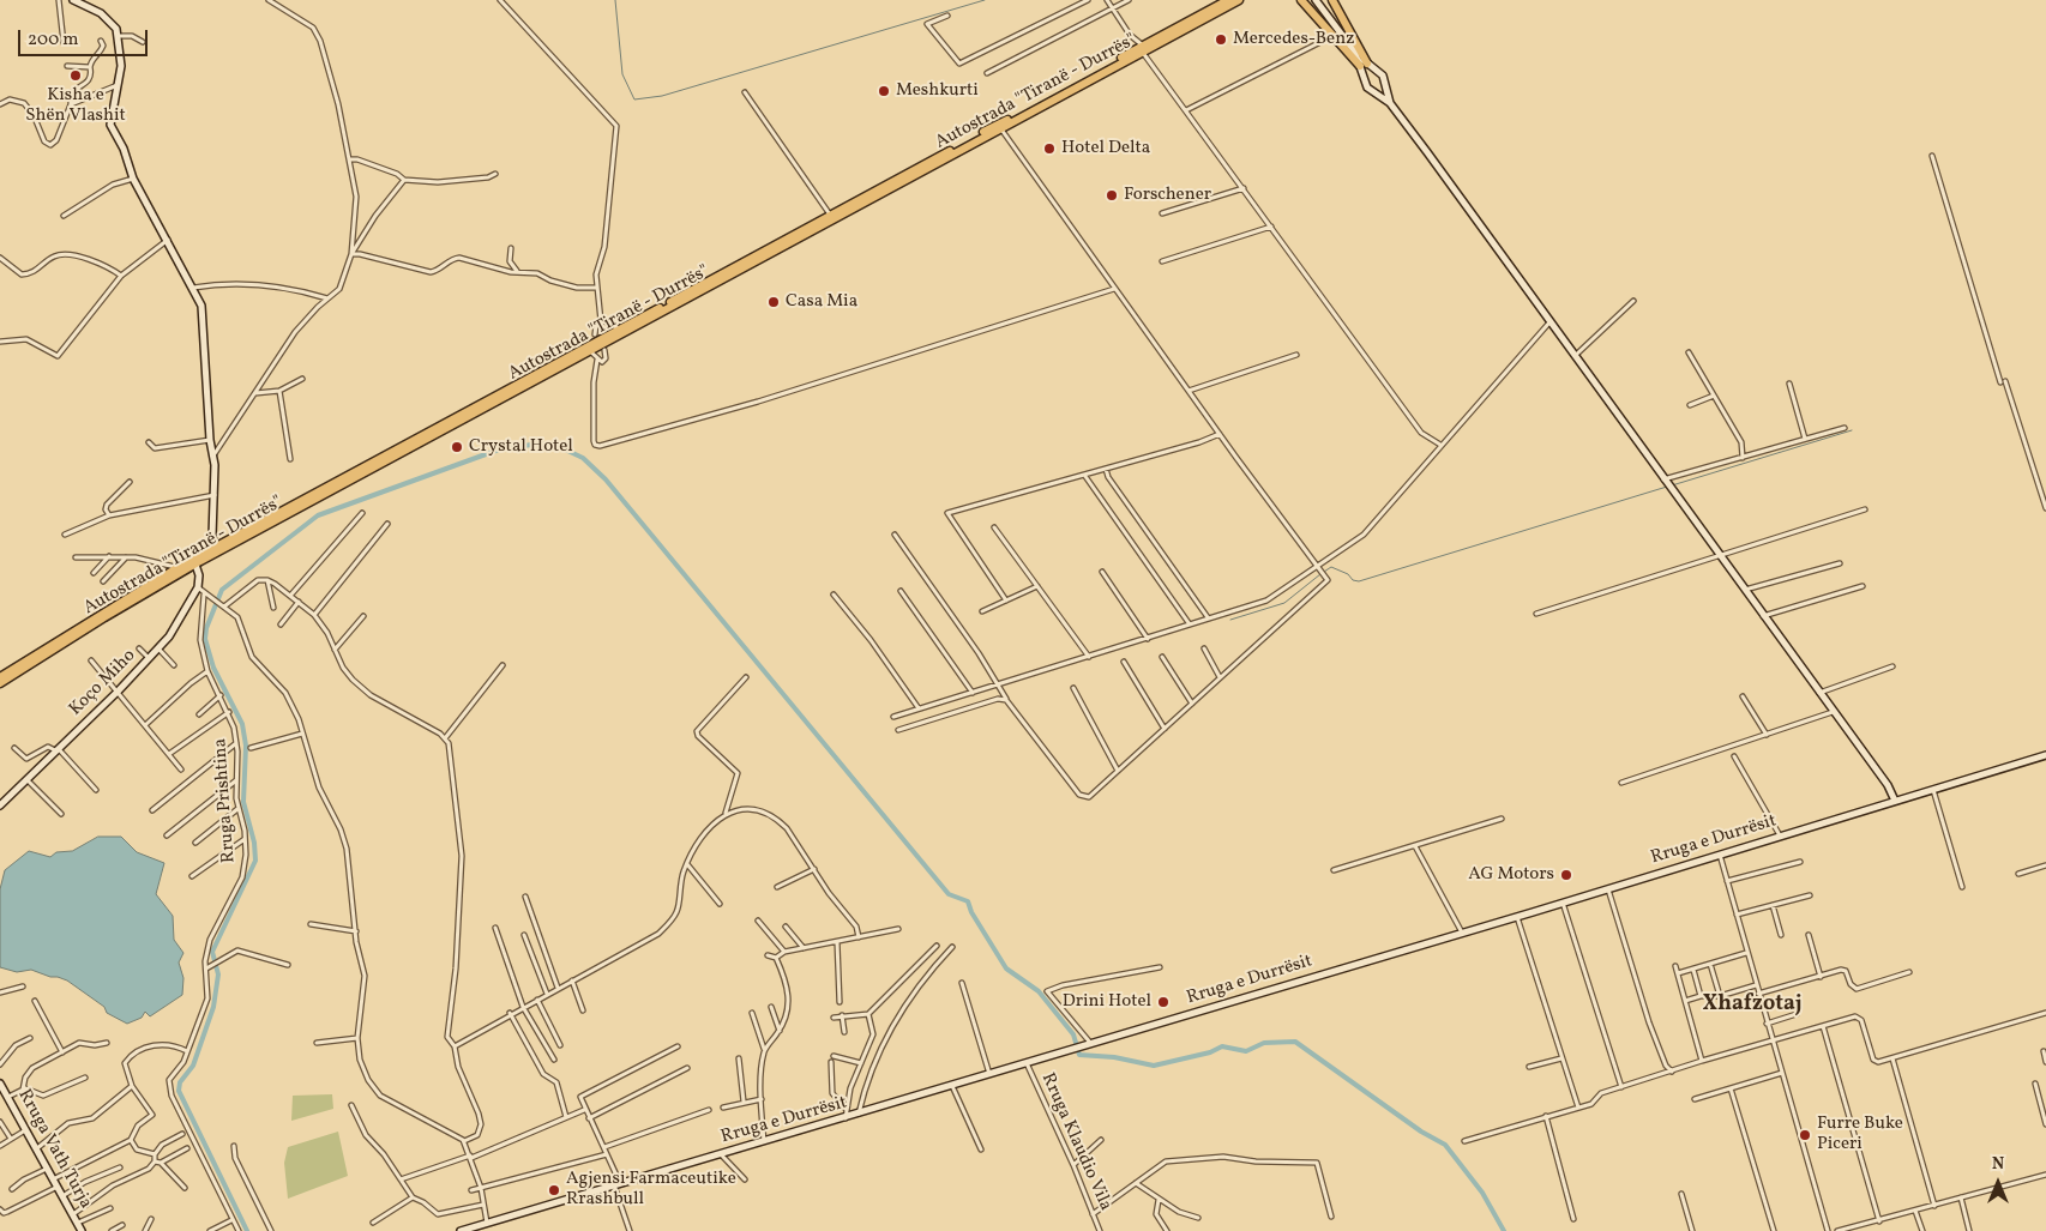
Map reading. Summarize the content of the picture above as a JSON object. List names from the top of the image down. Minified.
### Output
{"streets":{"highway":["Autostrada \"Tiranë - Durrës\""],"street":["Koço Miho","Rruga Prishtina","Rruga e Durrësit","Rruga Klaudio Vila","Rruga Vath Turja"]},"crossings":[["Rruga e Durrësit","Rruga Klaudio Vila"]],"districts":["Xhafzotaj"],"places":["Mercedes-Benz","Kisha e Shën Vlashit","Meshkurti","Hotel Delta","Forschener","Casa Mia","Crystal Hotel","AG Motors","Drini Hotel","Furre Buke Piceri","Agjensi Farmaceutike Rrashbull"],"scale_bar":"200 m","north":"top"}
